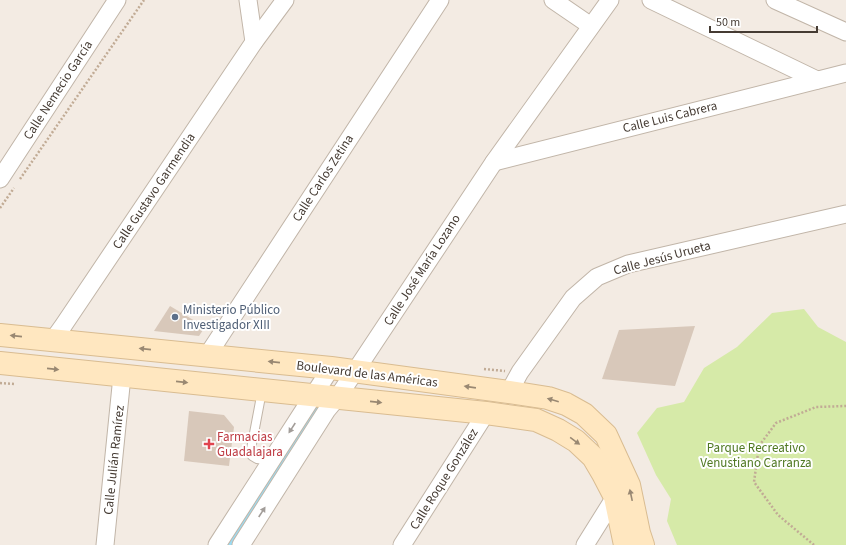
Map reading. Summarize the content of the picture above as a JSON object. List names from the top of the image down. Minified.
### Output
{"streets":{"main road":["Boulevard de las Américas"],"street":["Calle Nemecio García","Calle Luis Cabrera","Calle Carlos Zetina","Calle Gustavo Garmendia","Calle Jesús Urueta","Calle José María Lozano","Calle Julián Ramírez","Calle Roque González"]},"crossings":[["Calle Luis Cabrera","Calle José María Lozano"],["Calle Carlos Zetina","Boulevard de las Américas"],["Calle Gustavo Garmendia","Boulevard de las Américas"],["Calle Jesús Urueta","Boulevard de las Américas"],["Calle José María Lozano","Boulevard de las Américas"],["Boulevard de las Américas","Calle Julián Ramírez"],["Boulevard de las Américas","Calle Roque González"]],"parks":["Parque Recreativo Venustiano Carranza"],"places":{"other":["Ministerio Público Investigador XIII"],"health":["Farmacias Guadalajara"]},"scale_bar":"50 m"}
